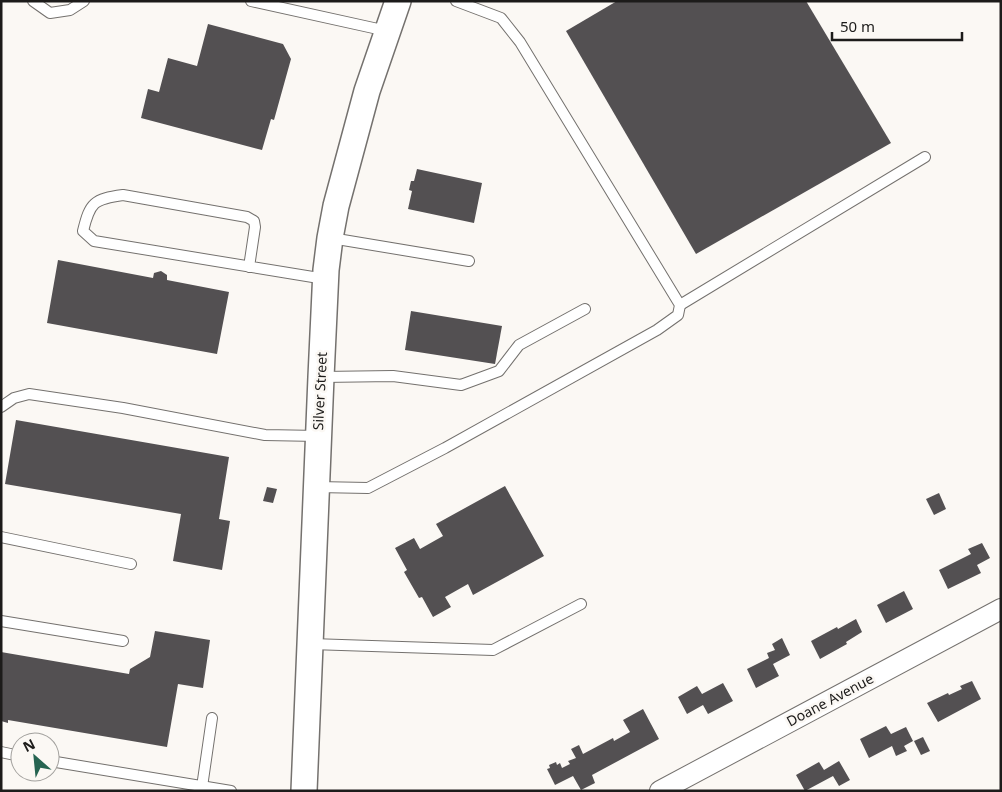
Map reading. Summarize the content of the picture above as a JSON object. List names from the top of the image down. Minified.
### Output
{"streets":{"street":["Silver Street","Doane Avenue"]},"scale_bar":"50 m","north":"top left"}
